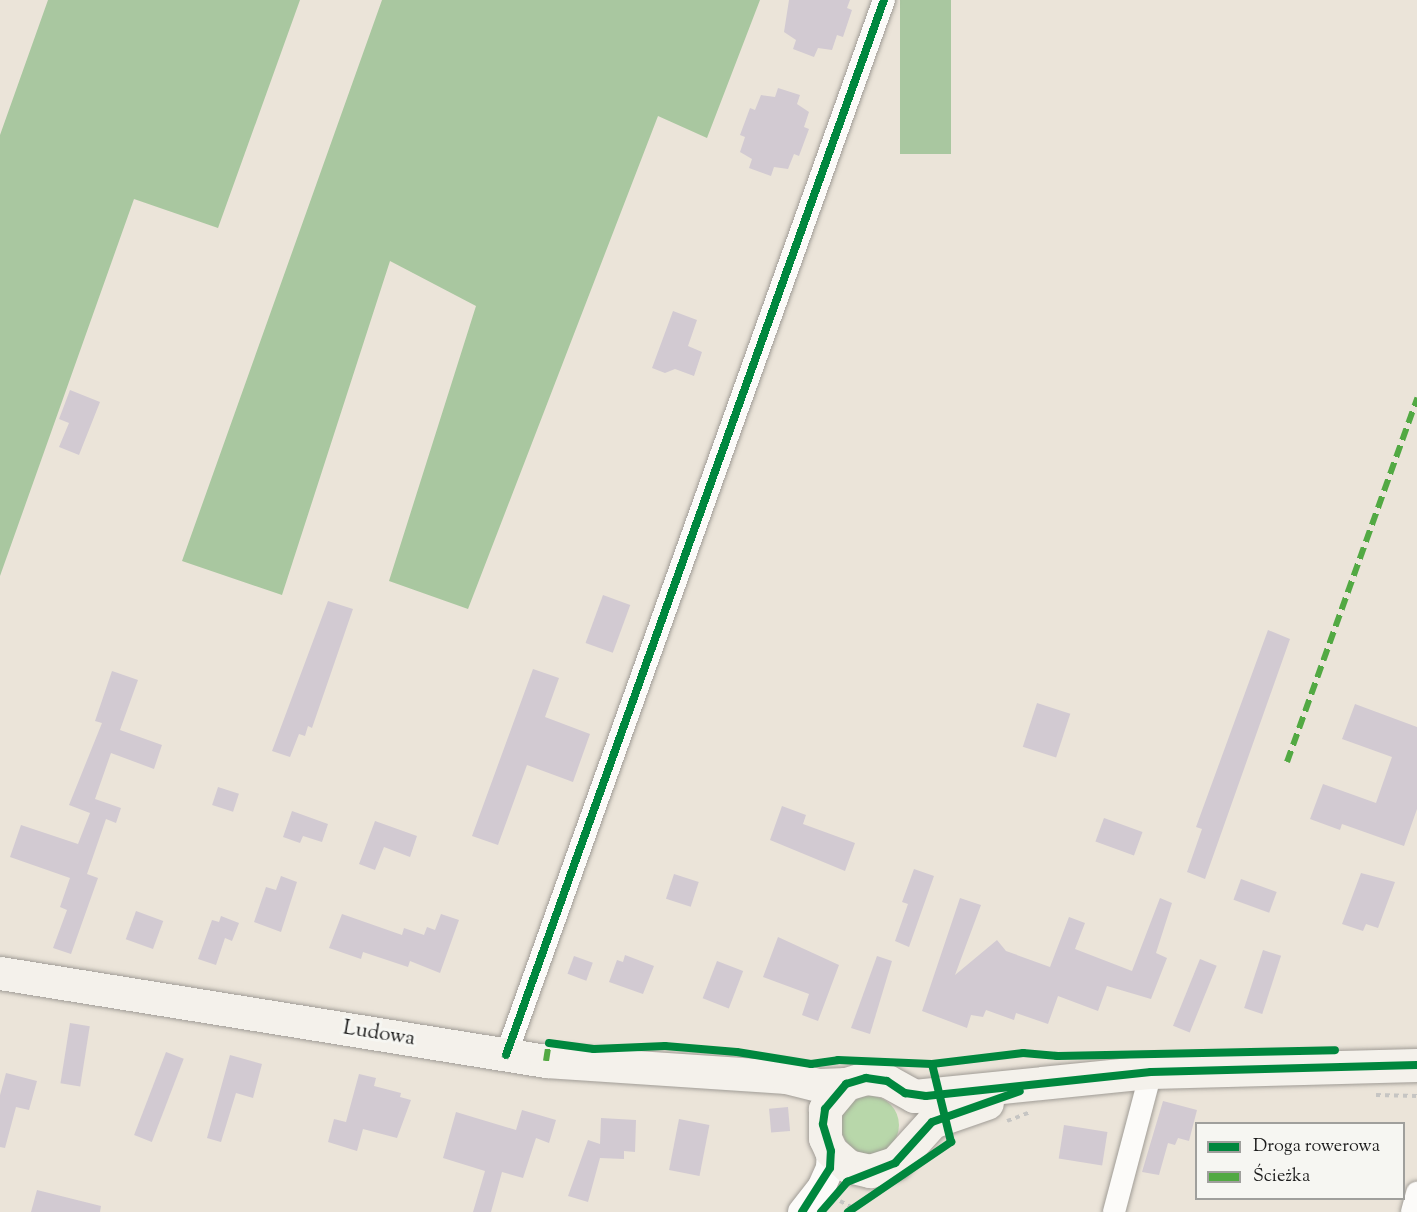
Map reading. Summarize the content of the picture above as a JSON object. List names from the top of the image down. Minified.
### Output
{"streets":{"main road":["Ludowa"]},"legend":["Droga rowerowa","Ścieżka"]}
